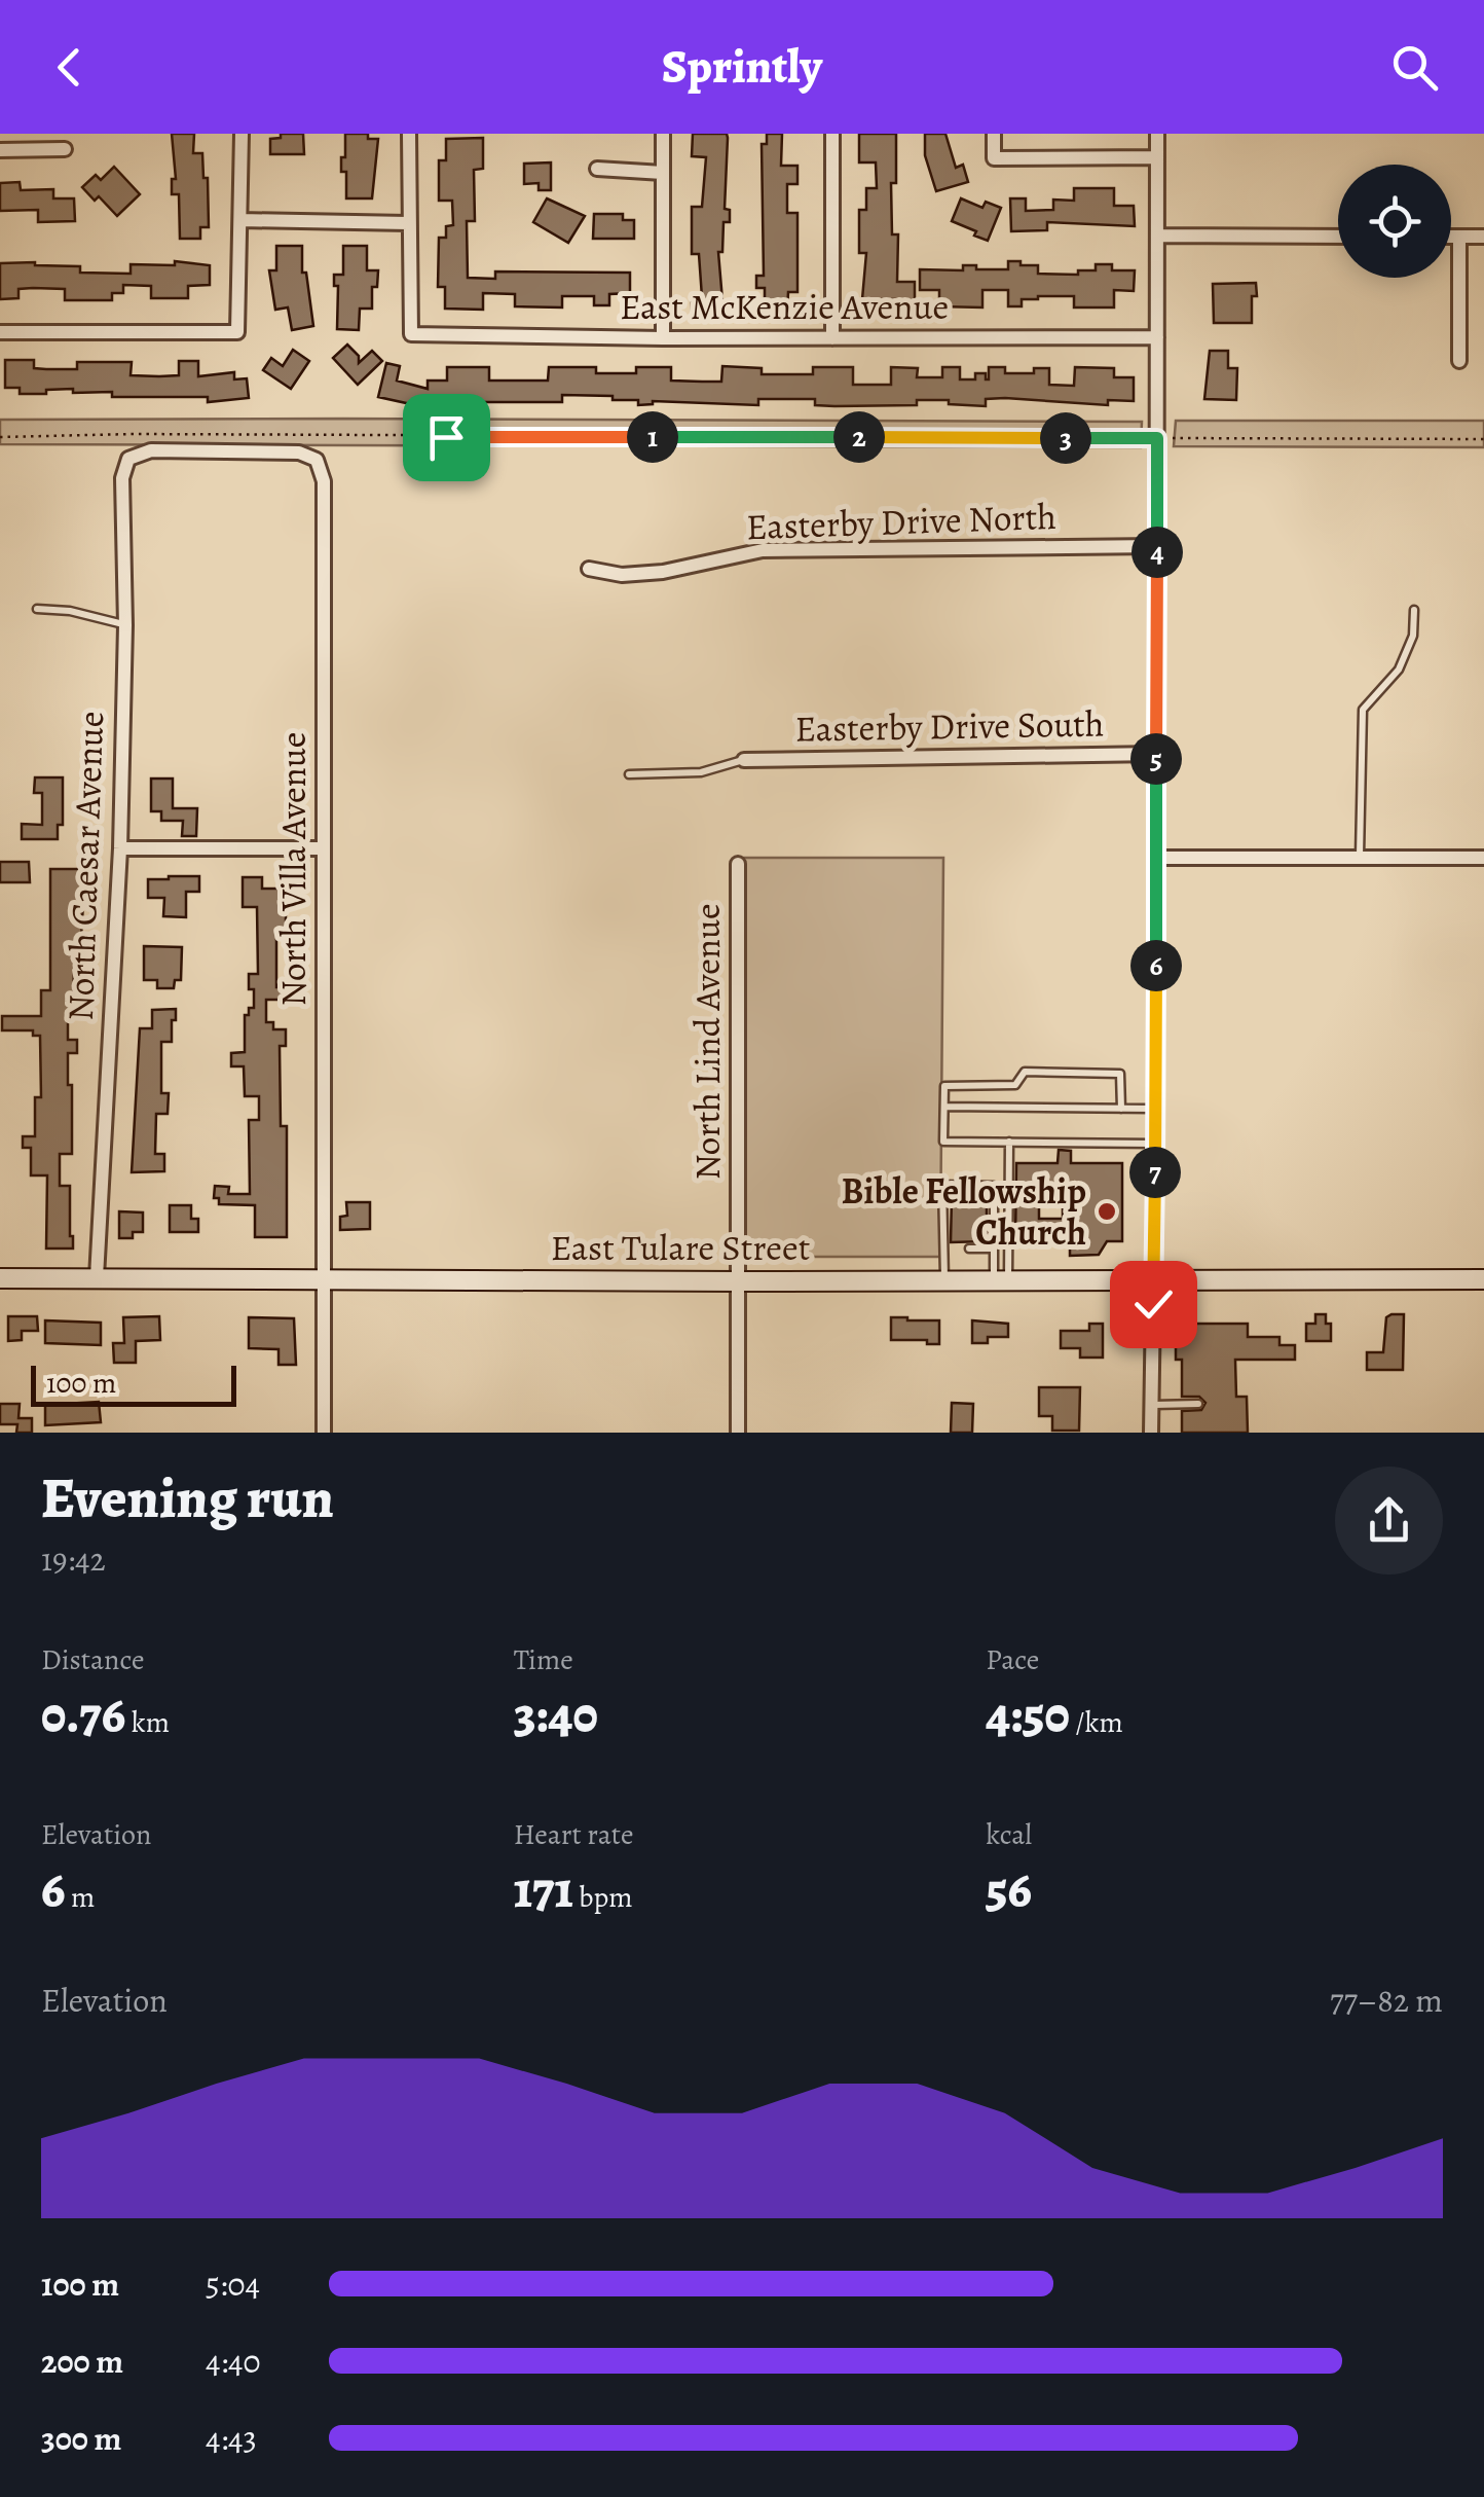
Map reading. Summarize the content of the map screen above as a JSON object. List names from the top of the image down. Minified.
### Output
{"streets":{"main road":["East Tulare Street"],"street":["East McKenzie Avenue","Easterby Drive North","Easterby Drive South","North Caesar Avenue","North Villa Avenue","North Lind Avenue"]},"crossings":[["North Caesar Avenue","North Villa Avenue"],["North Caesar Avenue","East Tulare Street"],["North Villa Avenue","East Tulare Street"],["North Lind Avenue","East Tulare Street"]],"places":["Bible Fellowship Church"],"scale_bar":"100 m","page":{"header":"Sprintly","pins":["1","2","3","4","5","6","7"],"scale":"100 m","heading":["Evening run","19:42"],"stats":[["Distance","0.76 km"],["Time","3:40"],["Pace","4:50 /km"],["Elevation","6 m"],["Heart rate","171 bpm"],["kcal","56"]],"chart":["Elevation","77–82 m"],"list":[{"name":"100 m","note":"5:04"},{"name":"200 m","note":"4:40"},{"name":"300 m","note":"4:43"}]}}
